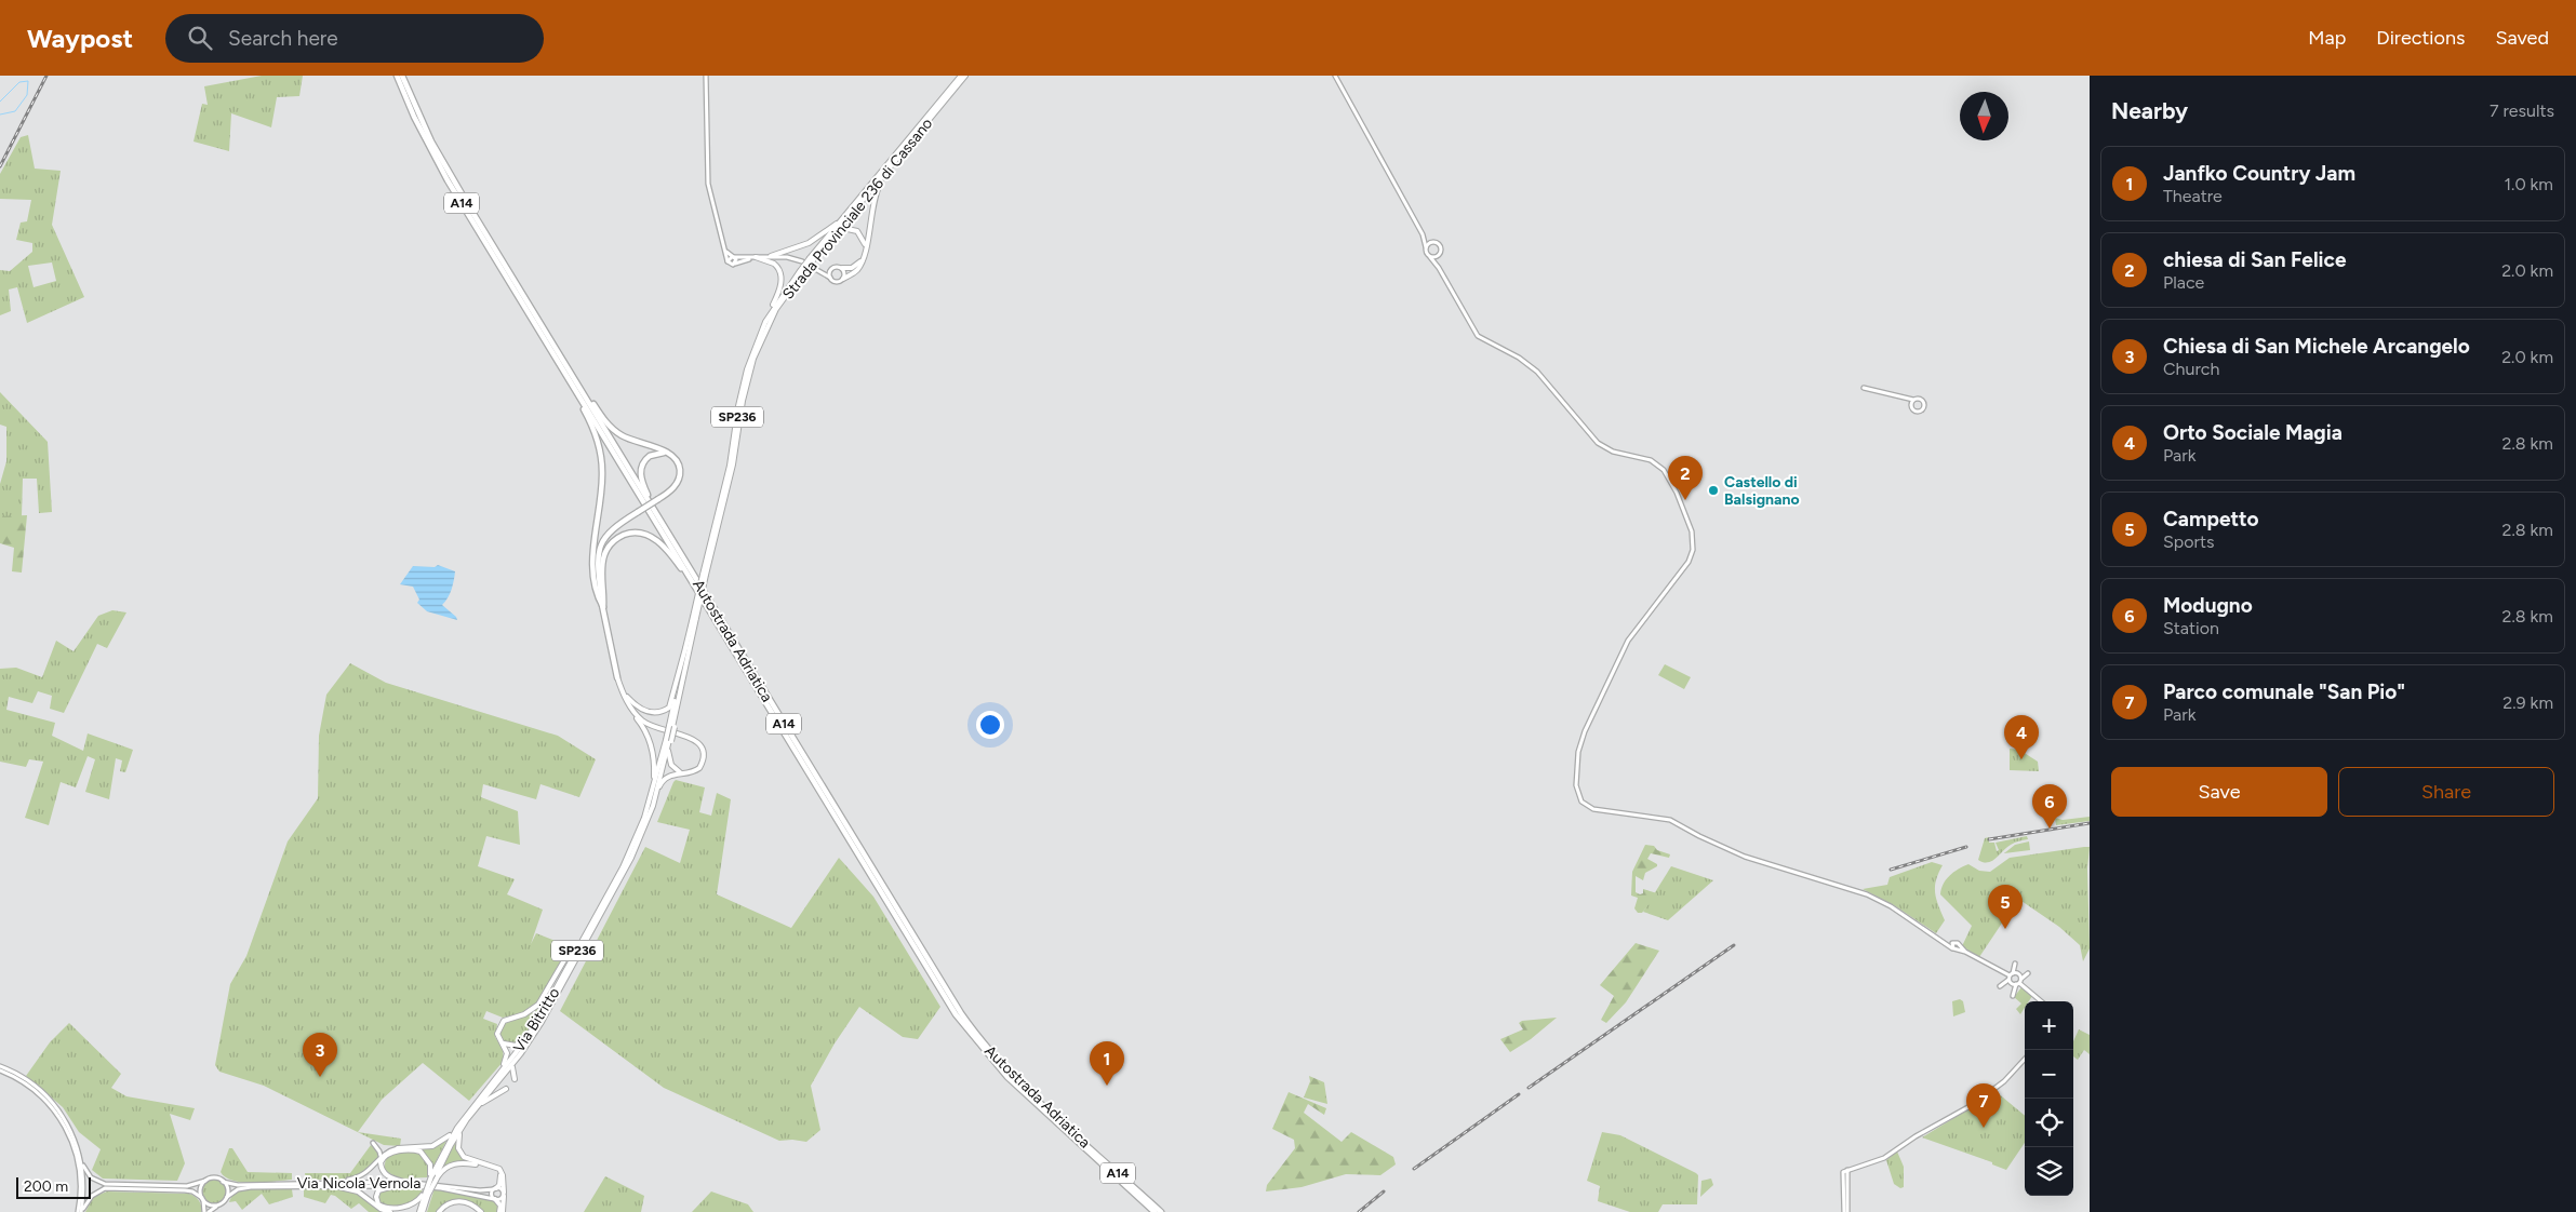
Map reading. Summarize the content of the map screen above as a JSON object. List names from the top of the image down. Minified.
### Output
{"streets":{"highway":["A14","Strada Provinciale 236 di Cassano","SP236","Autostrada Adriatica","Via Bitritto"],"main road":["Via Nicola Vernola"]},"crossings":[["A14","Autostrada Adriatica"],["Strada Provinciale 236 di Cassano","Via Bitritto"]],"places":["Castello di Balsignano"],"scale_bar":"200 m","north":"bottom","page":{"header":"Waypost","search":"Search here","nav":["Map","Directions","Saved"],"heading":["Nearby","7 results"],"list":[{"mark":"1","name":"Janfko Country Jam","note":"Theatre","value":"1.0 km"},{"mark":"2","name":"chiesa di San Felice","note":"Place","value":"2.0 km"},{"mark":"3","name":"Chiesa di San Michele Arcangelo","note":"Church","value":"2.0 km"},{"mark":"4","name":"Orto Sociale Magia","note":"Park","value":"2.8 km"},{"mark":"5","name":"Campetto","note":"Sports","value":"2.8 km"},{"mark":"6","name":"Modugno","note":"Station","value":"2.8 km"},{"mark":"7","name":"Parco comunale \"San Pio\"","note":"Park","value":"2.9 km"}],"pins":["2","4","6","5","3","1","7"],"buttons":["Save","Share"],"map_buttons":["+","−"],"scale":"200 m"}}
